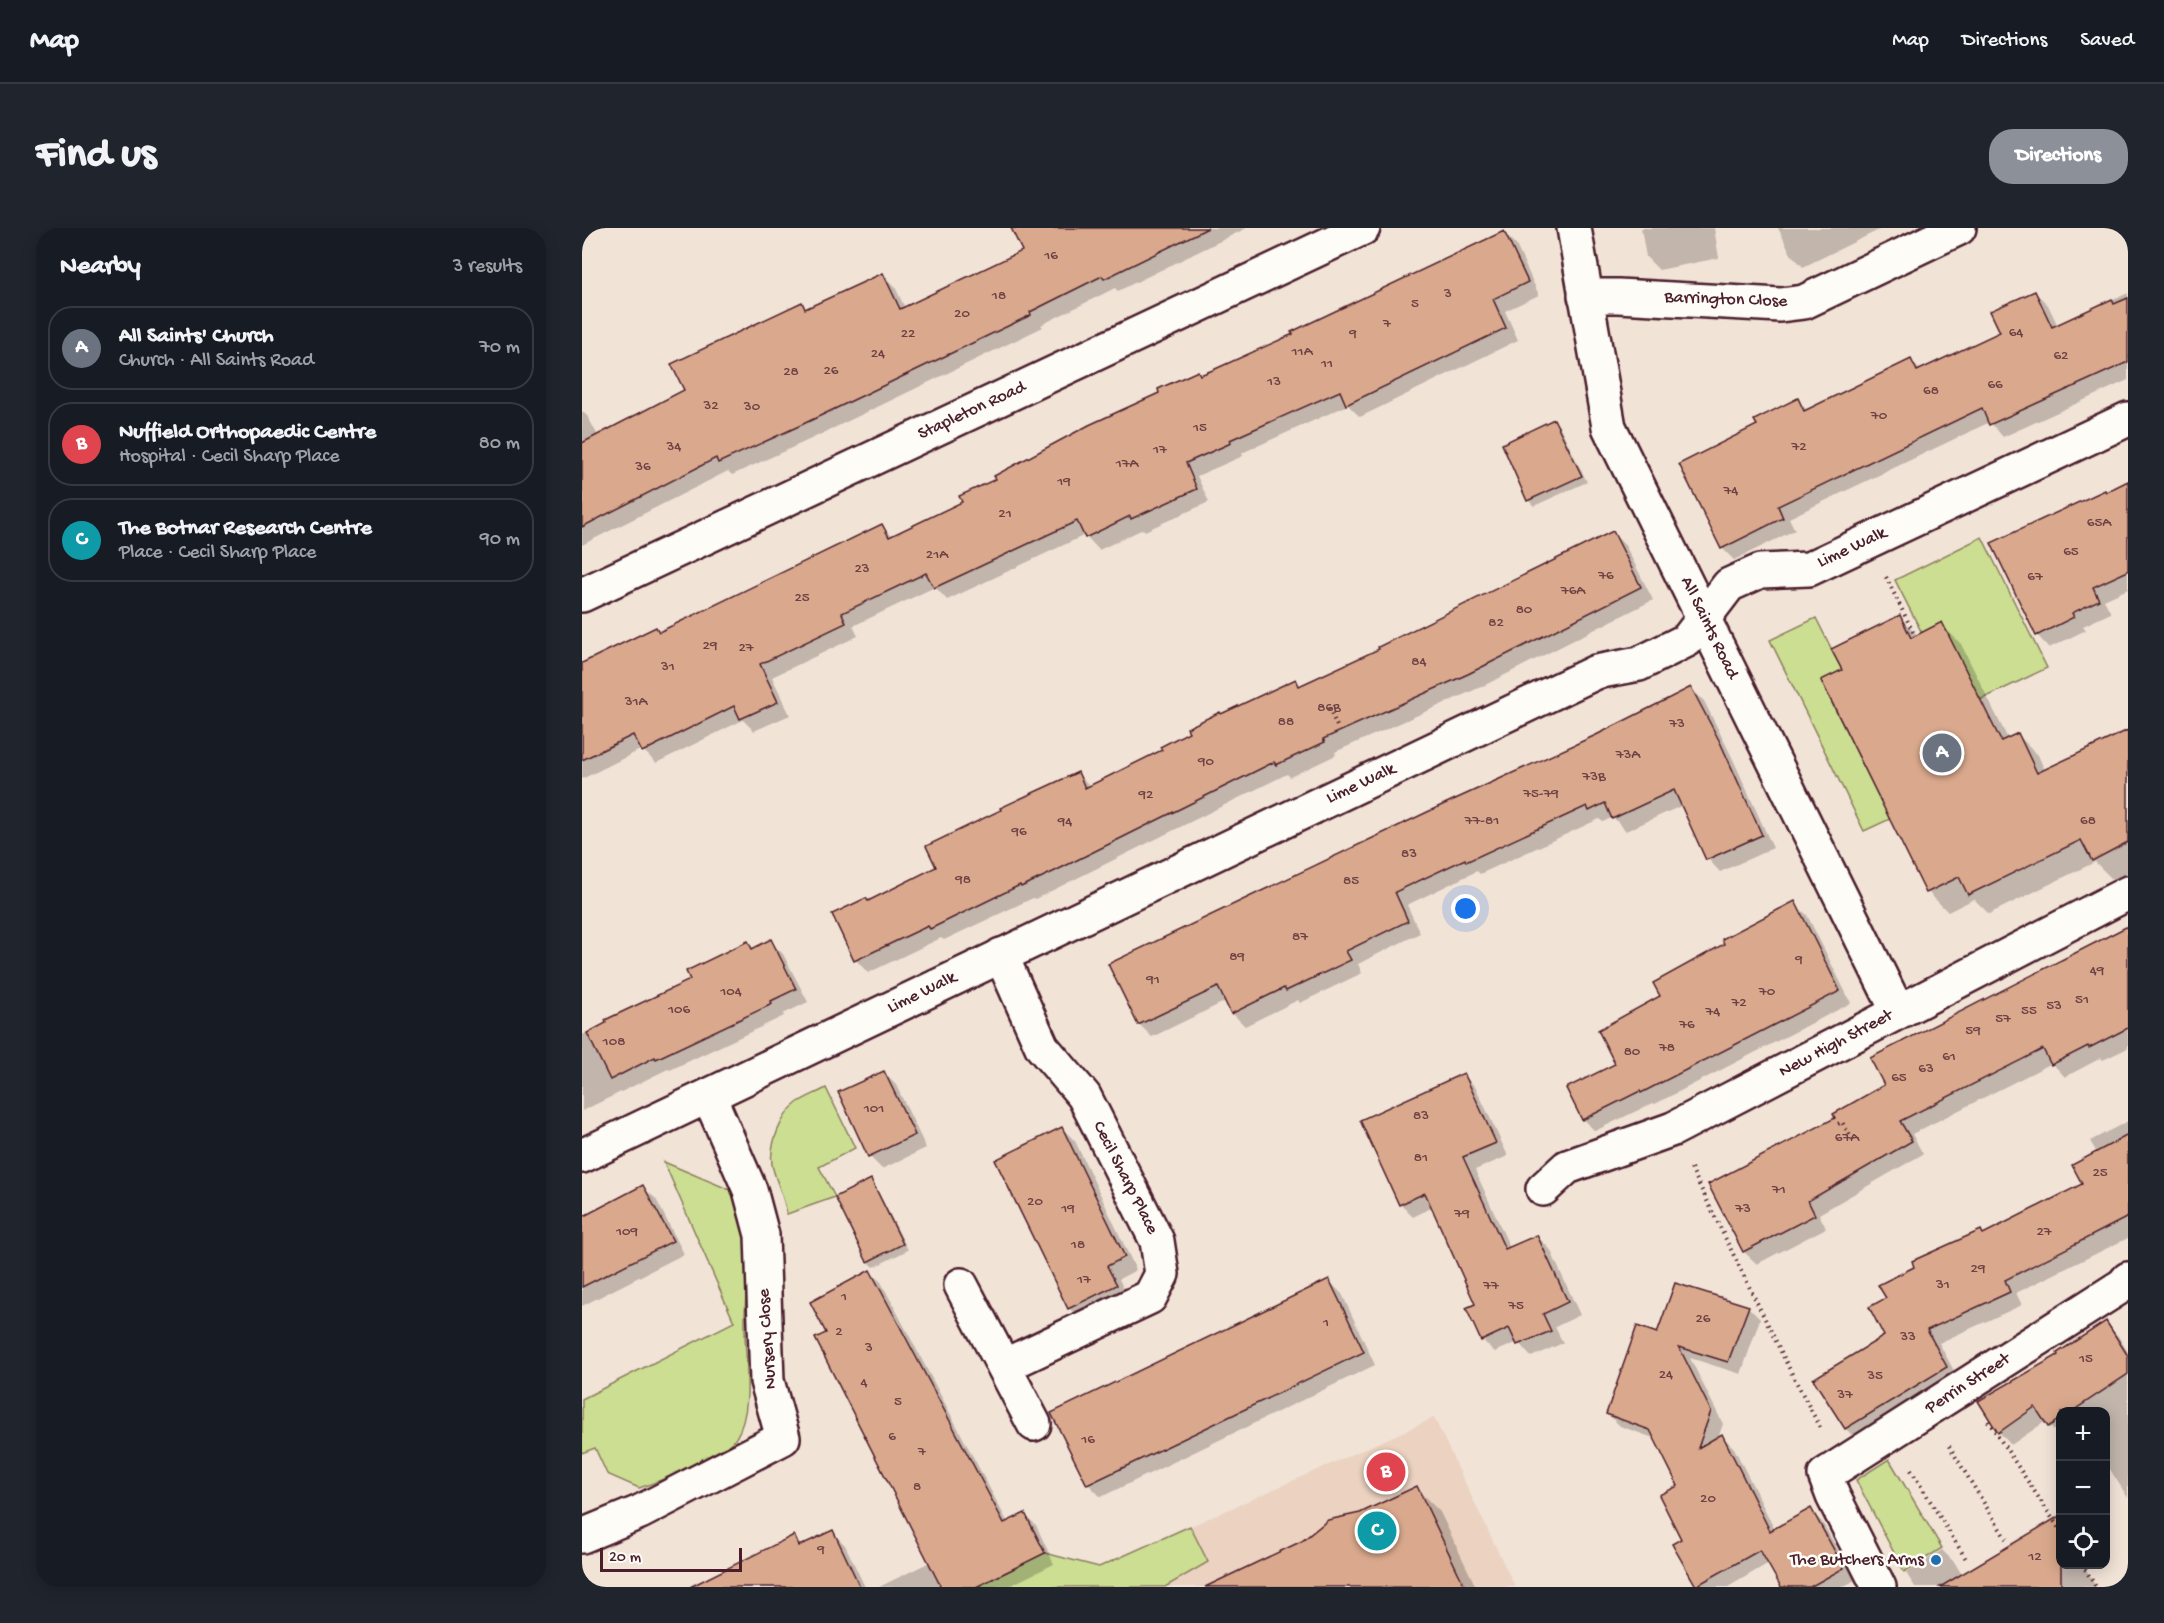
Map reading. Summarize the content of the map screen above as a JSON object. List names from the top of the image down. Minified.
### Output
{"streets":{"street":["Barrington Close","Stapleton Road","Lime Walk","All Saints Road","New High Street","Cecil Sharp Place","Nursery Close","Perrin Street"]},"crossings":[["Barrington Close","All Saints Road"],["Lime Walk","All Saints Road"],["Lime Walk","Cecil Sharp Place"],["Lime Walk","Nursery Close"],["All Saints Road","New High Street"]],"places":["The Butchers Arms"],"house_numbers":["16","3","18","5","20","7","64","22","9","11A","24","62","11","26","28","13","66","68","32","30","70","15","34","72","17","17A","36","19","74","21","65A","65","21A","23","76","67","76A","25","80","82","29","27","84","31","31A","86B","88","73","73A","90","73B","75-79","92","77-81","68","94","96","83","98","85","87","89","9","49","91","104","70","51","72","53","106","55","74","57","76","59","108","78","80","61","63","65","101","83","67A","81","25","71","20","19","73","79","109","27","18","29","17","31","77","1","75","26","1","2","33","3","15","24","35","4","37","5","6","16","7","8","20","9","12"],"scale_bar":"20 m","page":{"header":"Map","nav":["Map","Directions","Saved"],"buttons":"Directions","title":"Find us","heading":["Nearby","3 results"],"list":[{"mark":"A","name":"All Saints' Church","note":"Church · All Saints Road","value":"70 m"},{"mark":"B","name":"Nuffield Orthopaedic Centre","note":"Hospital · Cecil Sharp Place","value":"80 m"},{"mark":"C","name":"The Botnar Research Centre","note":"Place · Cecil Sharp Place","value":"90 m"}],"pins":["A","B","C"],"map_buttons":["+","−"],"scale":"20 m"}}
